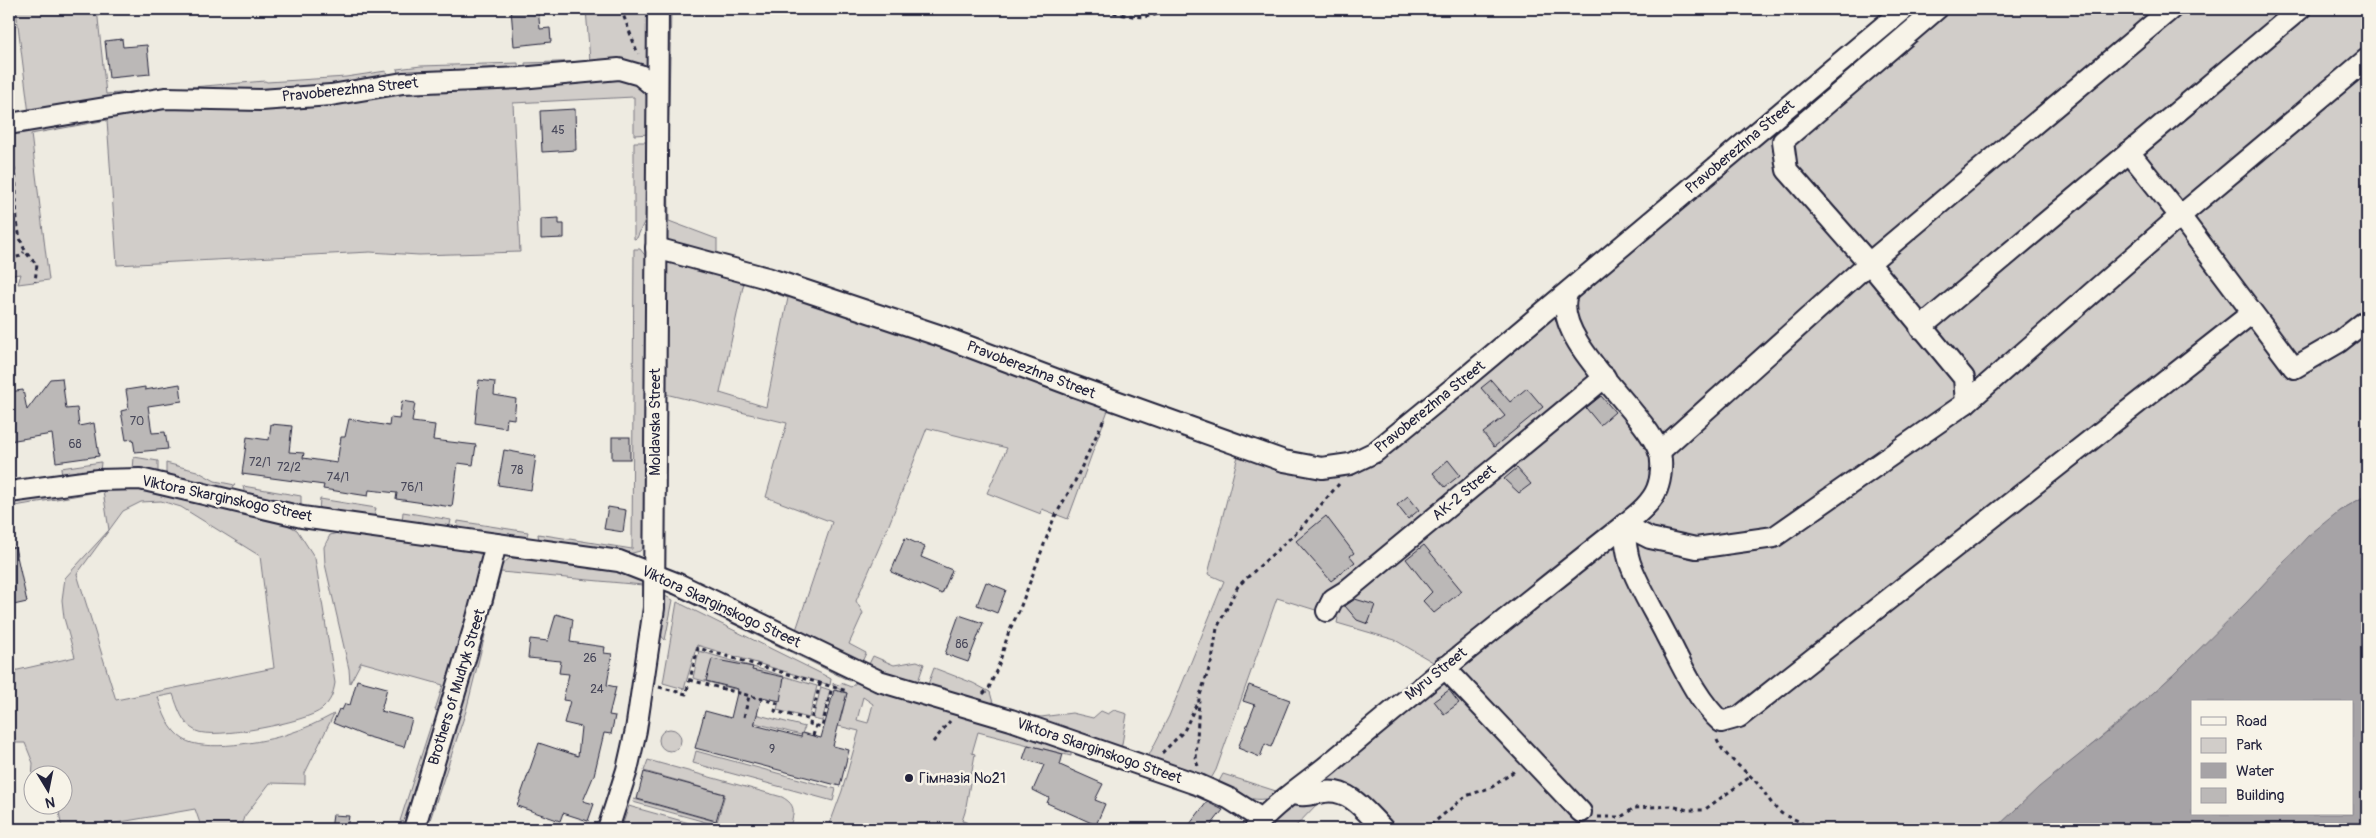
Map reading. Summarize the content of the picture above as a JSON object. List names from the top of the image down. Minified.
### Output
{"streets":{"street":["Pravoberezhna Street","Moldavska Street","AK-2 Street","Viktora Skarginskogo Street","Myru Street","Brothers of Mudryk Street"]},"crossings":[["Pravoberezhna Street","Moldavska Street"],["Moldavska Street","Viktora Skarginskogo Street"],["Viktora Skarginskogo Street","Myru Street"],["Viktora Skarginskogo Street","Brothers of Mudryk Street"]],"places":["Гімназія №21"],"house_numbers":["45","70","68","72/1","72/2","78","74/1","76/1","86","26","24","9"],"legend":["Road","Park","Water","Building"],"north":"bottom"}
